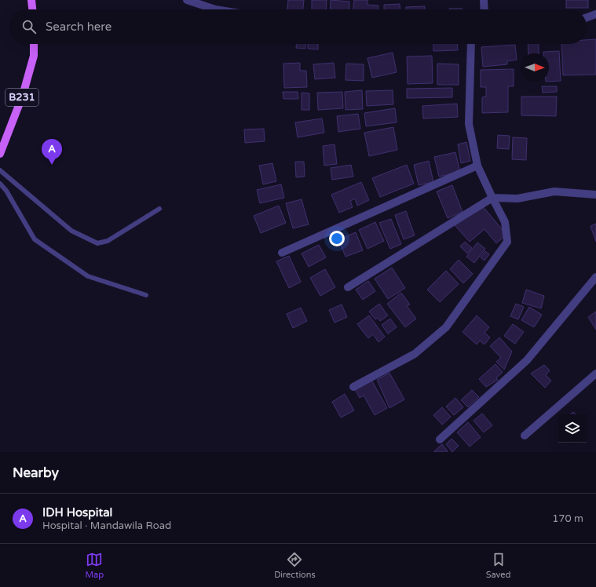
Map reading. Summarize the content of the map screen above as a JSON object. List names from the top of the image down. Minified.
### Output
{"streets":{"main road":["B231"]},"north":"right","page":{"search":"Search here","pins":"A","heading":"Nearby","list":[{"mark":"A","name":"IDH Hospital","note":"Hospital · Mandawila Road","value":"170 m"}],"nav":["Map","Directions","Saved"]}}
